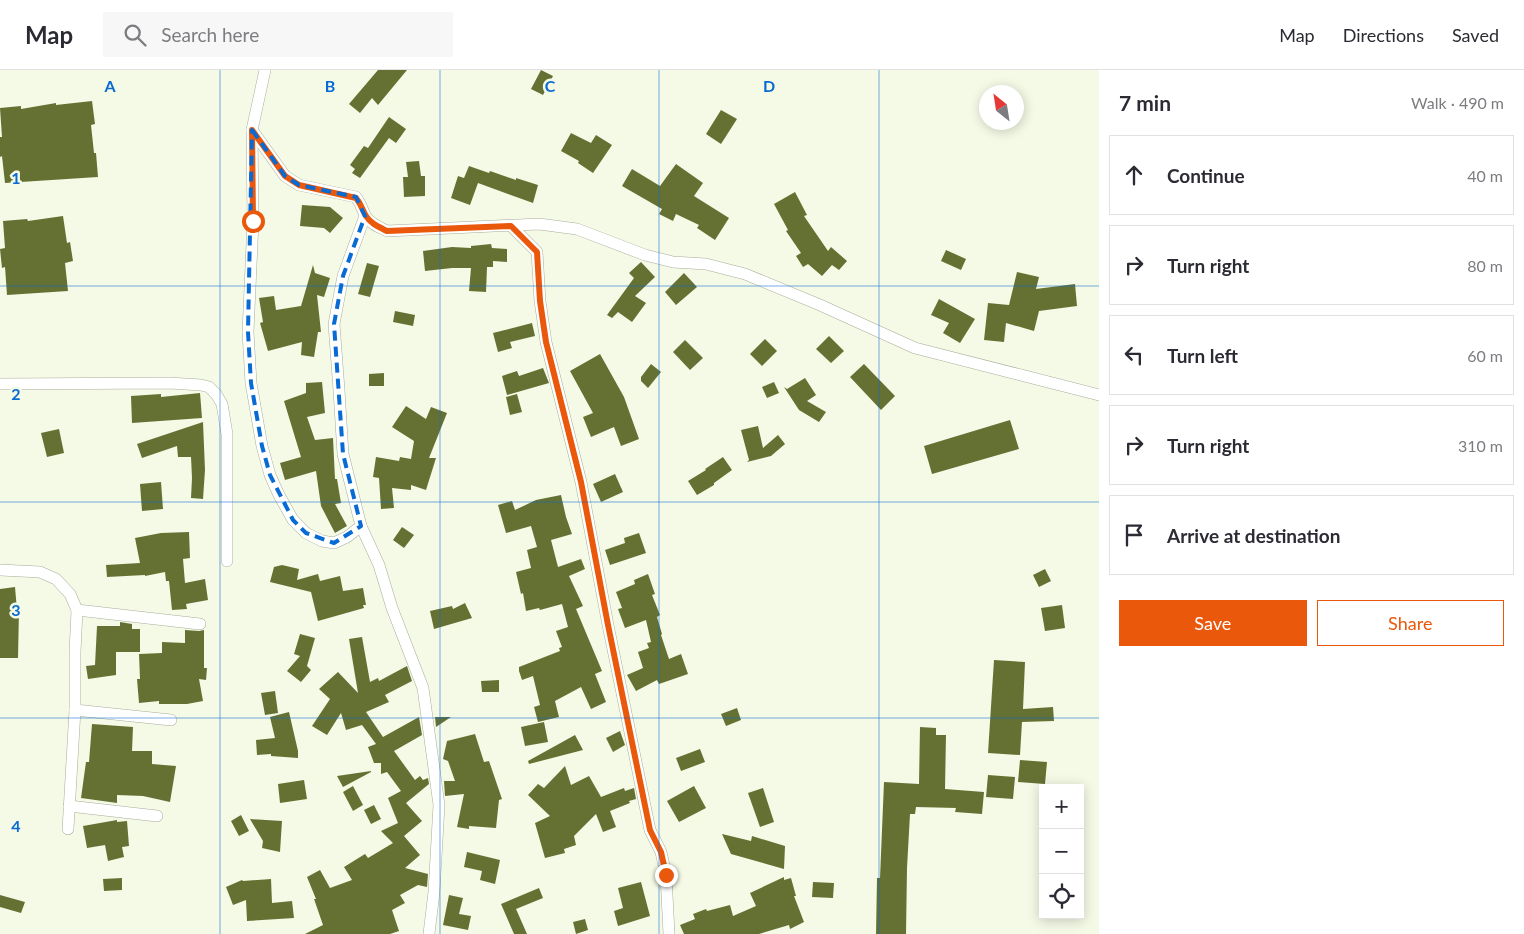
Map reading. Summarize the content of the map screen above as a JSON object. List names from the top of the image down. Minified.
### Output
{"north":"top left","page":{"header":"Map","search":"Search here","nav":["Map","Directions","Saved"],"heading":["7 min","Walk · 490 m"],"list":[["Continue","40 m"],["Turn right","80 m"],["Turn left","60 m"],["Turn right","310 m"],"Arrive at destination"],"buttons":["Save","Share"],"map_buttons":["+","−"]},"grid":{"columns":["A","B","C","D"],"rows":["1","2","3","4"]}}
